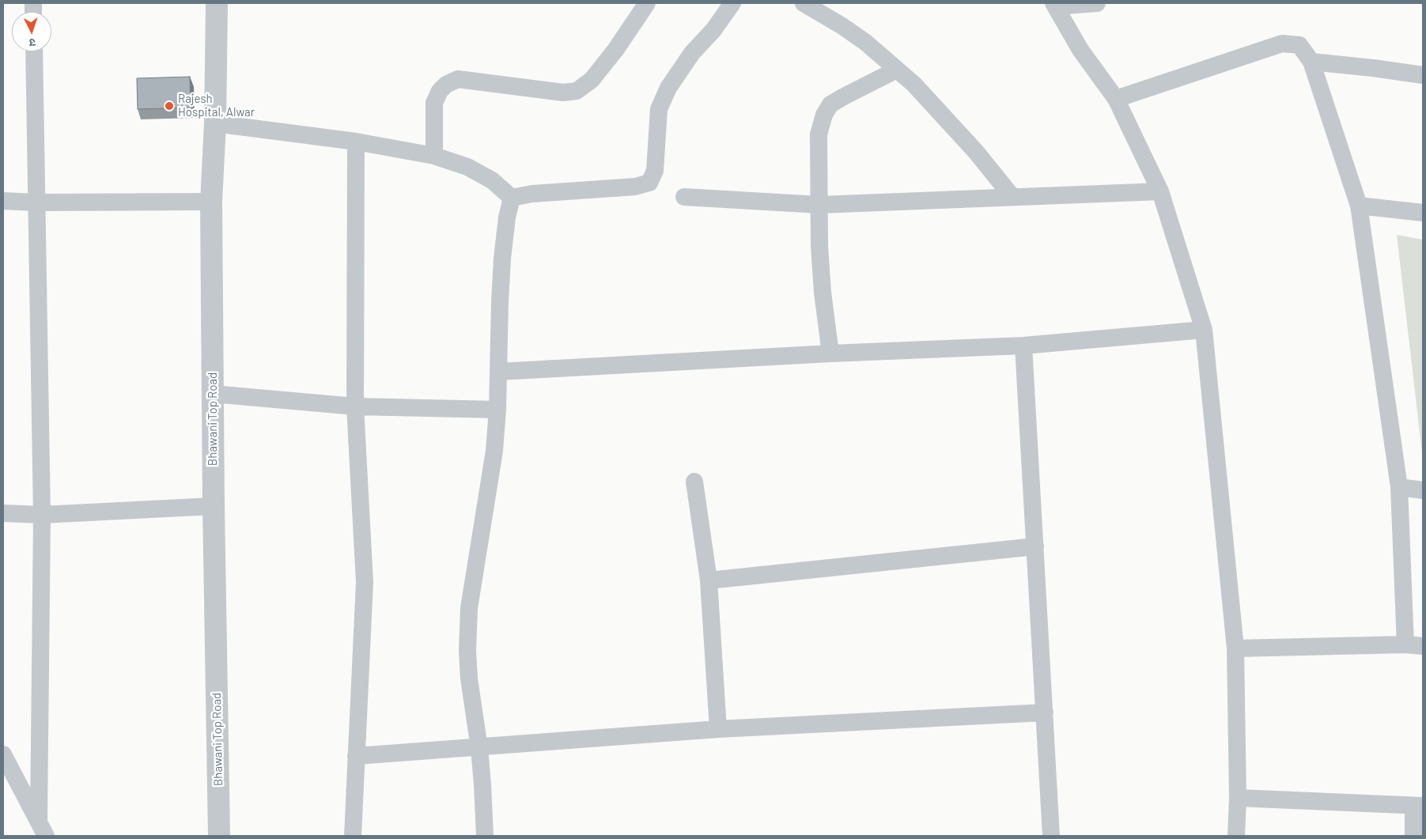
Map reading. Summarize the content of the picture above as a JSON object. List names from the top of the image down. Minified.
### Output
{"streets":{"street":["Bhawani Top Road"]},"places":["Rajesh Hospital, Alwar"],"north":"bottom"}
